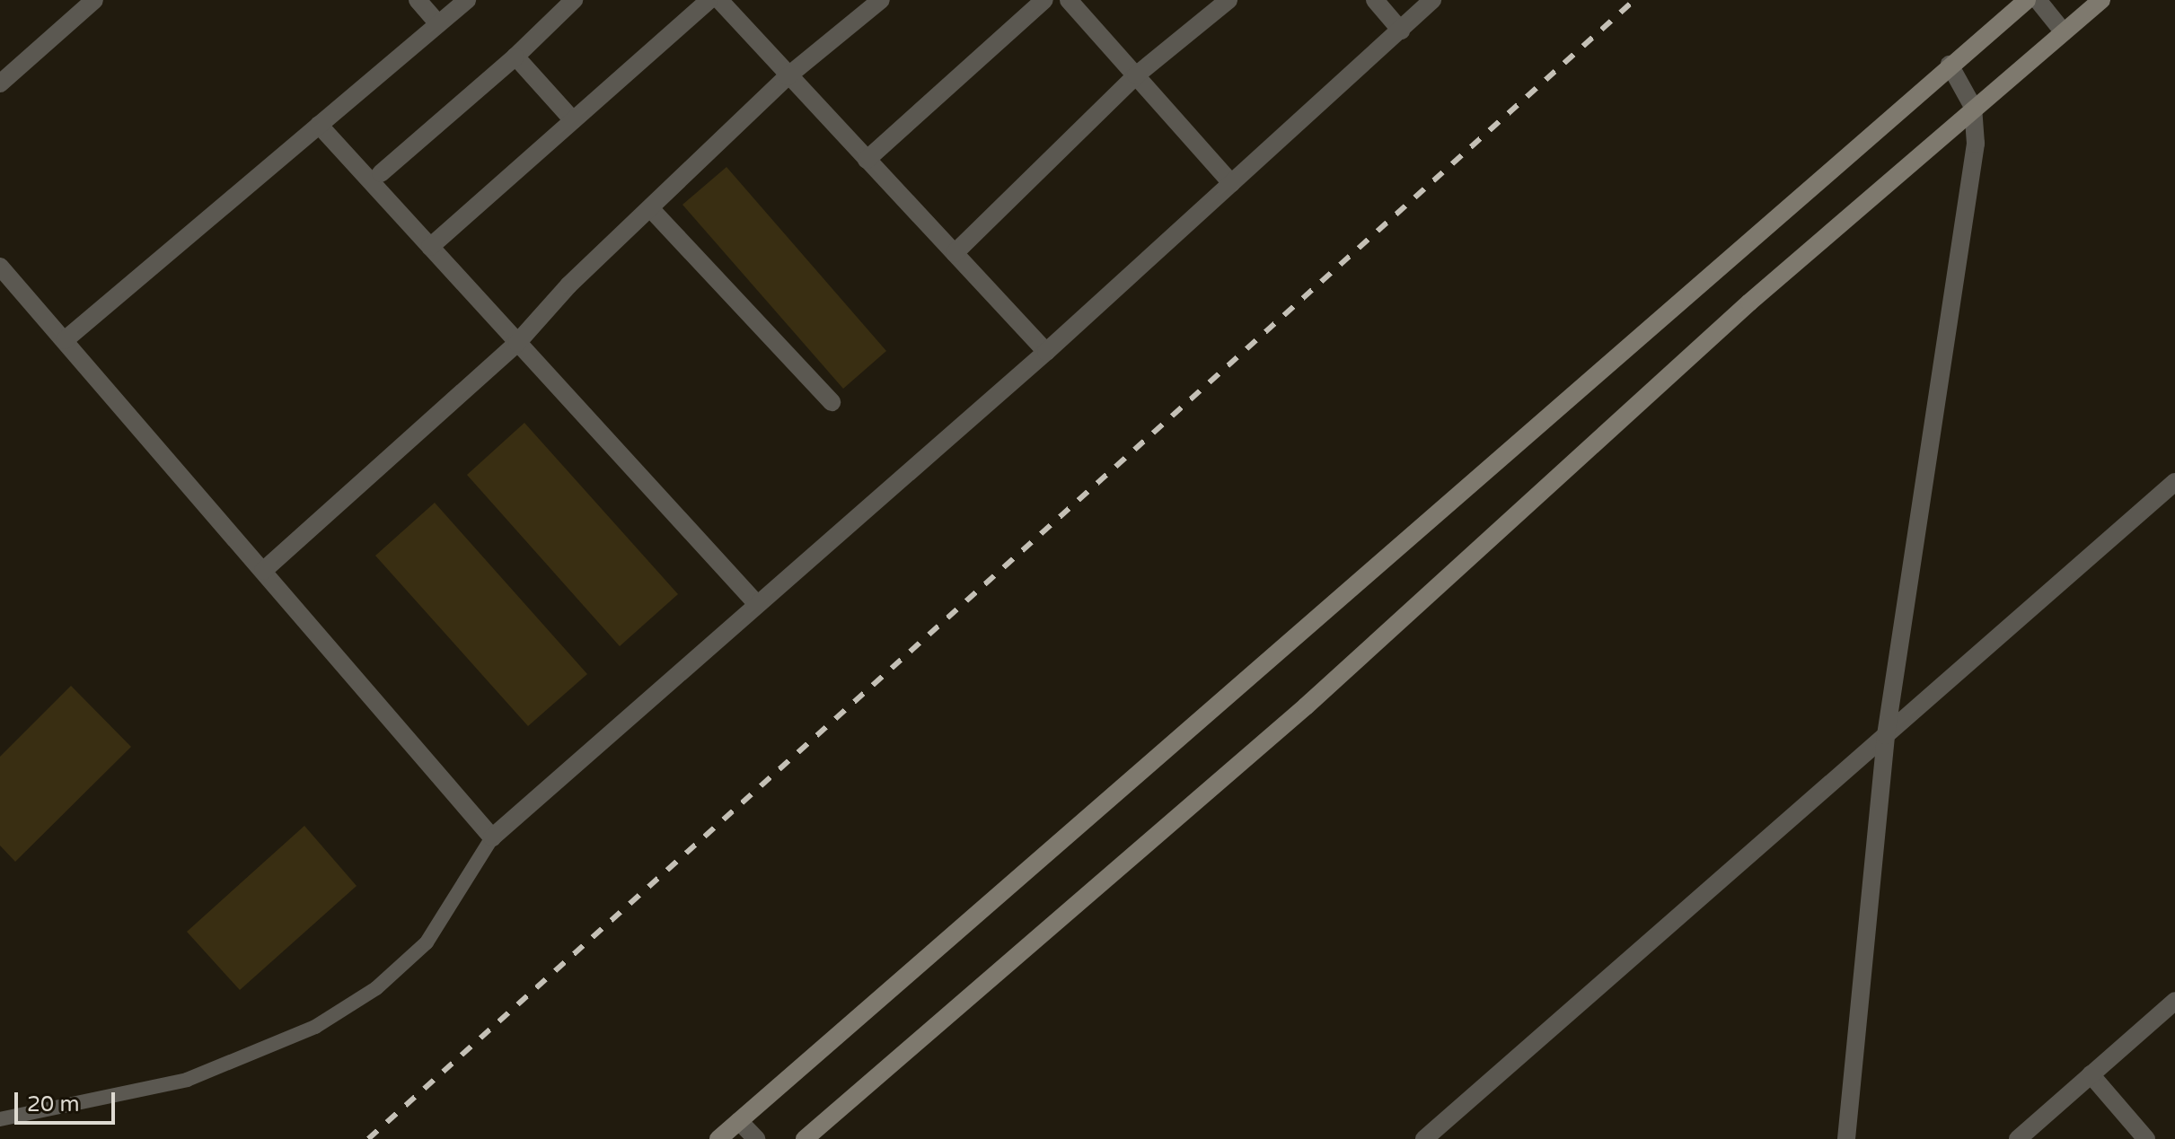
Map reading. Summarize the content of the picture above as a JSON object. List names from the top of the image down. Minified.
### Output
{"scale_bar":"20 m"}
